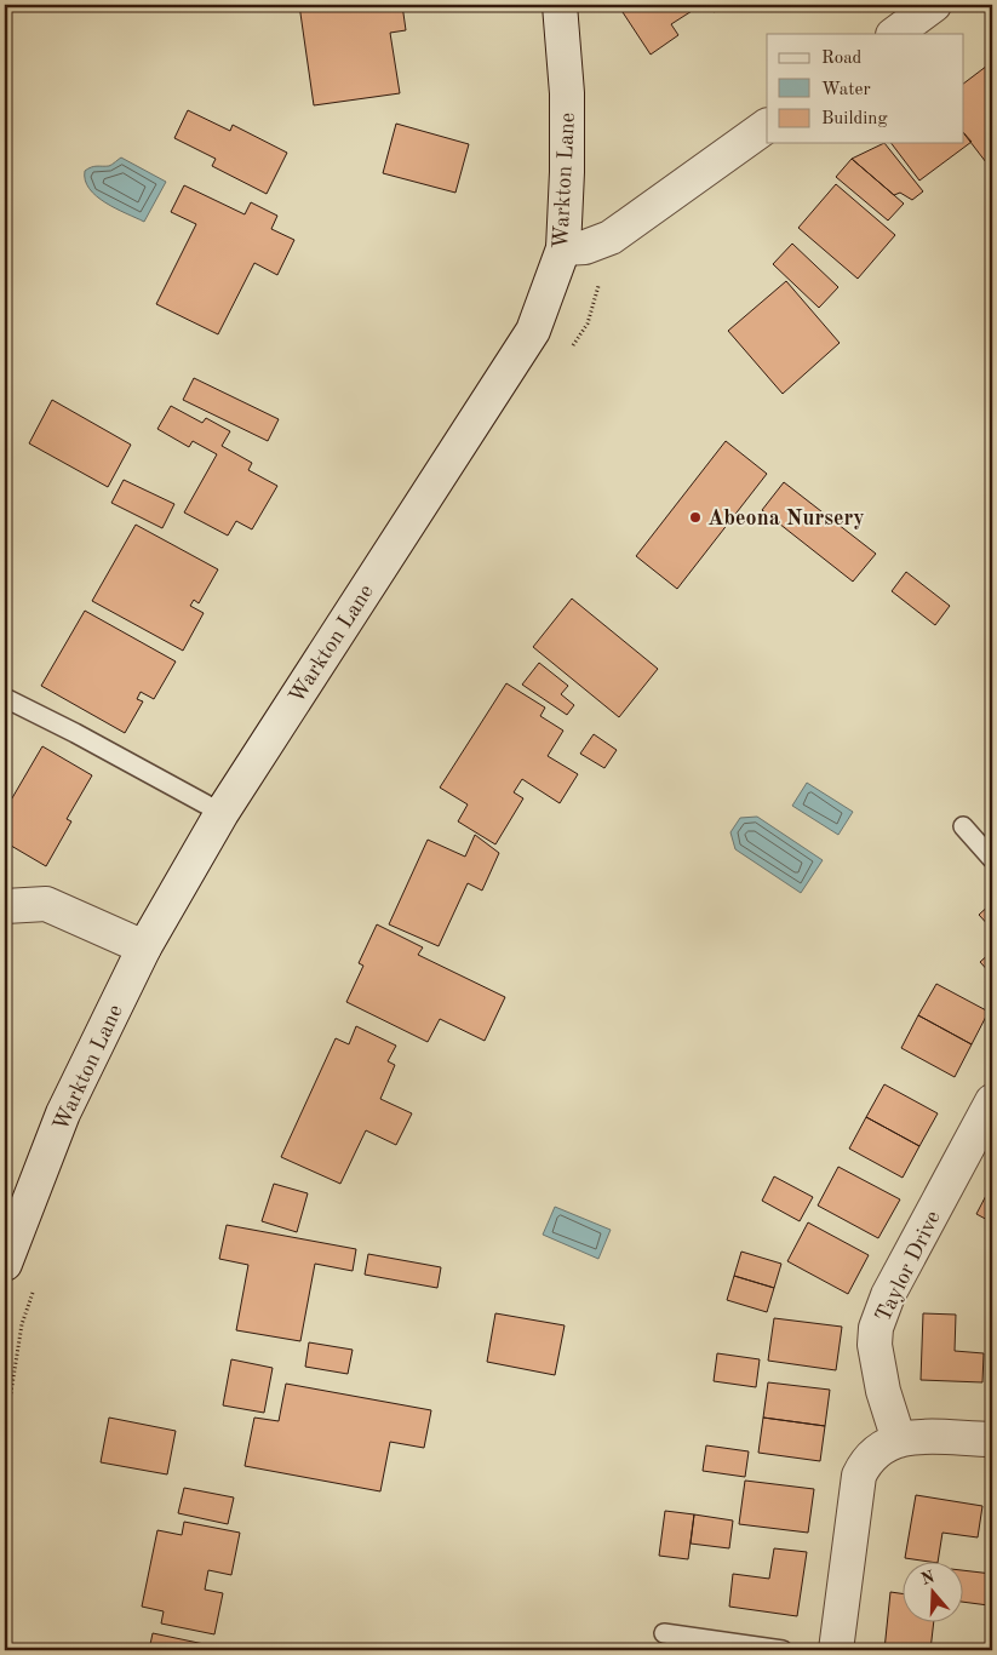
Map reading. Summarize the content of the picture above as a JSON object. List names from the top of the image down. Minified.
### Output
{"streets":{"street":["Warkton Lane","Taylor Drive"]},"places":["Abeona Nursery"],"legend":["Road","Water","Building"],"north":"top"}
